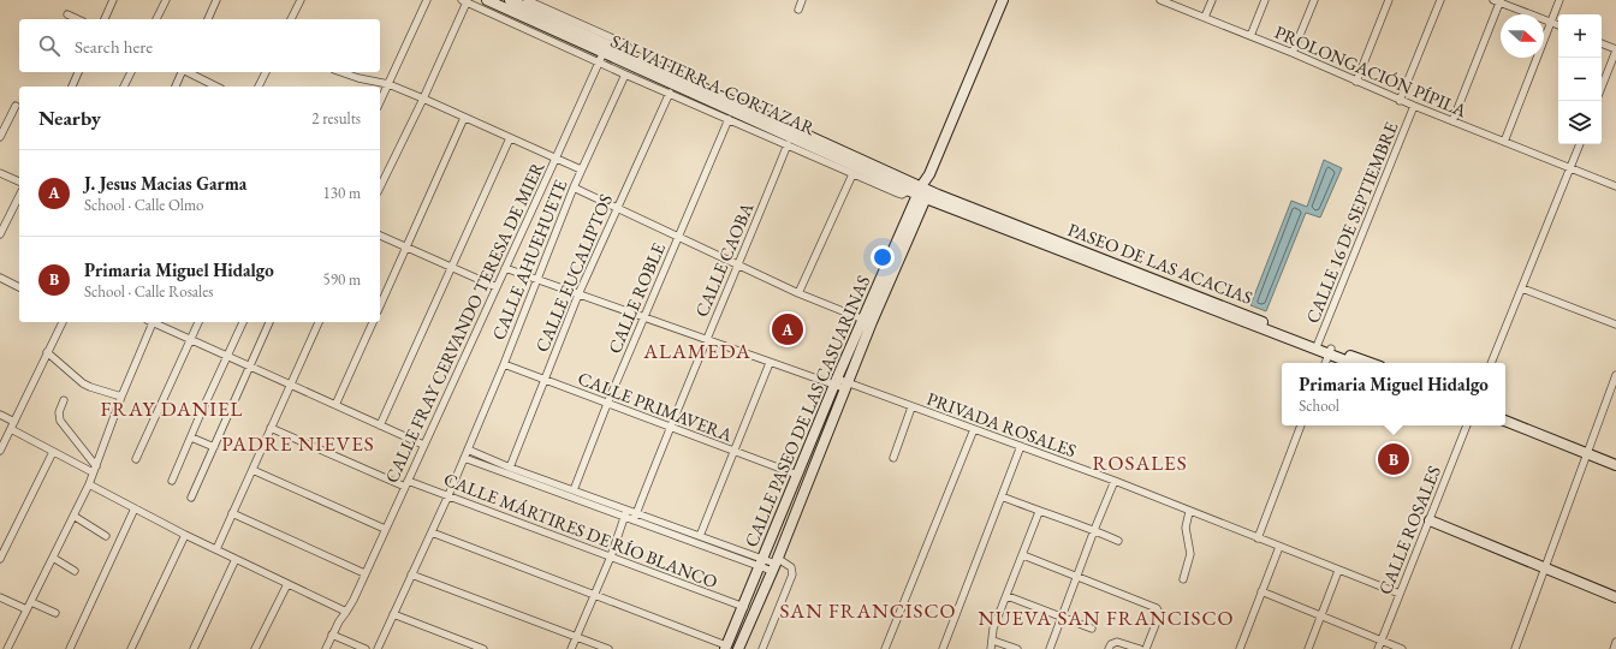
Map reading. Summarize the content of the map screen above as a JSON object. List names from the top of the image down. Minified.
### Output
{"streets":{"main road":["SALVATIERRA-CORTAZAR","PASEO DE LAS ACACIAS","CALLE PASEO DE LAS CASUARINAS"],"street":["PROLONGACIÓN PÍPILA","CALLE 16 DE SEPTIEMBRE","CALLE AHUEHUETE","CALLE CAOBA","CALLE EUCALIPTOS","CALLE ROBLE","CALLE FRAY CERVANDO TERESA DE MIER","CALLE PRIMAVERA","PRIVADA ROSALES","CALLE MÁRTIRES DE RÍO BLANCO","CALLE ROSALES"]},"crossings":[["PROLONGACIÓN PÍPILA","CALLE 16 DE SEPTIEMBRE"],["SALVATIERRA-CORTAZAR","PASEO DE LAS ACACIAS"],["SALVATIERRA-CORTAZAR","CALLE FRAY CERVANDO TERESA DE MIER"],["SALVATIERRA-CORTAZAR","CALLE PASEO DE LAS CASUARINAS"],["CALLE 16 DE SEPTIEMBRE","PASEO DE LAS ACACIAS"],["CALLE AHUEHUETE","CALLE PRIMAVERA"],["CALLE AHUEHUETE","PRIVADA ROSALES"],["CALLE AHUEHUETE","CALLE MÁRTIRES DE RÍO BLANCO"],["CALLE CAOBA","CALLE PRIMAVERA"],["CALLE CAOBA","PRIVADA ROSALES"],["PASEO DE LAS ACACIAS","CALLE PASEO DE LAS CASUARINAS"],["CALLE EUCALIPTOS","CALLE PRIMAVERA"],["CALLE EUCALIPTOS","PRIVADA ROSALES"],["CALLE ROBLE","CALLE PRIMAVERA"],["CALLE ROBLE","PRIVADA ROSALES"],["CALLE FRAY CERVANDO TERESA DE MIER","PRIVADA ROSALES"],["CALLE FRAY CERVANDO TERESA DE MIER","CALLE MÁRTIRES DE RÍO BLANCO"],["CALLE PRIMAVERA","CALLE PASEO DE LAS CASUARINAS"],["CALLE PASEO DE LAS CASUARINAS","PRIVADA ROSALES"],["CALLE PASEO DE LAS CASUARINAS","CALLE MÁRTIRES DE RÍO BLANCO"],["PRIVADA ROSALES","CALLE ROSALES"]],"districts":["ALAMEDA","FRAY DANIEL","PADRE NIEVES","ROSALES","SAN FRANCISCO","NUEVA SAN FRANCISCO"],"north":"right","page":{"map_buttons":["+","−"],"search":"Search here","heading":["Nearby","2 results"],"list":[{"mark":"A","name":"J. Jesus Macias Garma","note":"School · Calle Olmo","value":"130 m"},{"mark":"B","name":"Primaria Miguel Hidalgo","note":"School · Calle Rosales","value":"590 m"}],"pins":["A","B"],"popup":["Primaria Miguel Hidalgo","School"]}}
